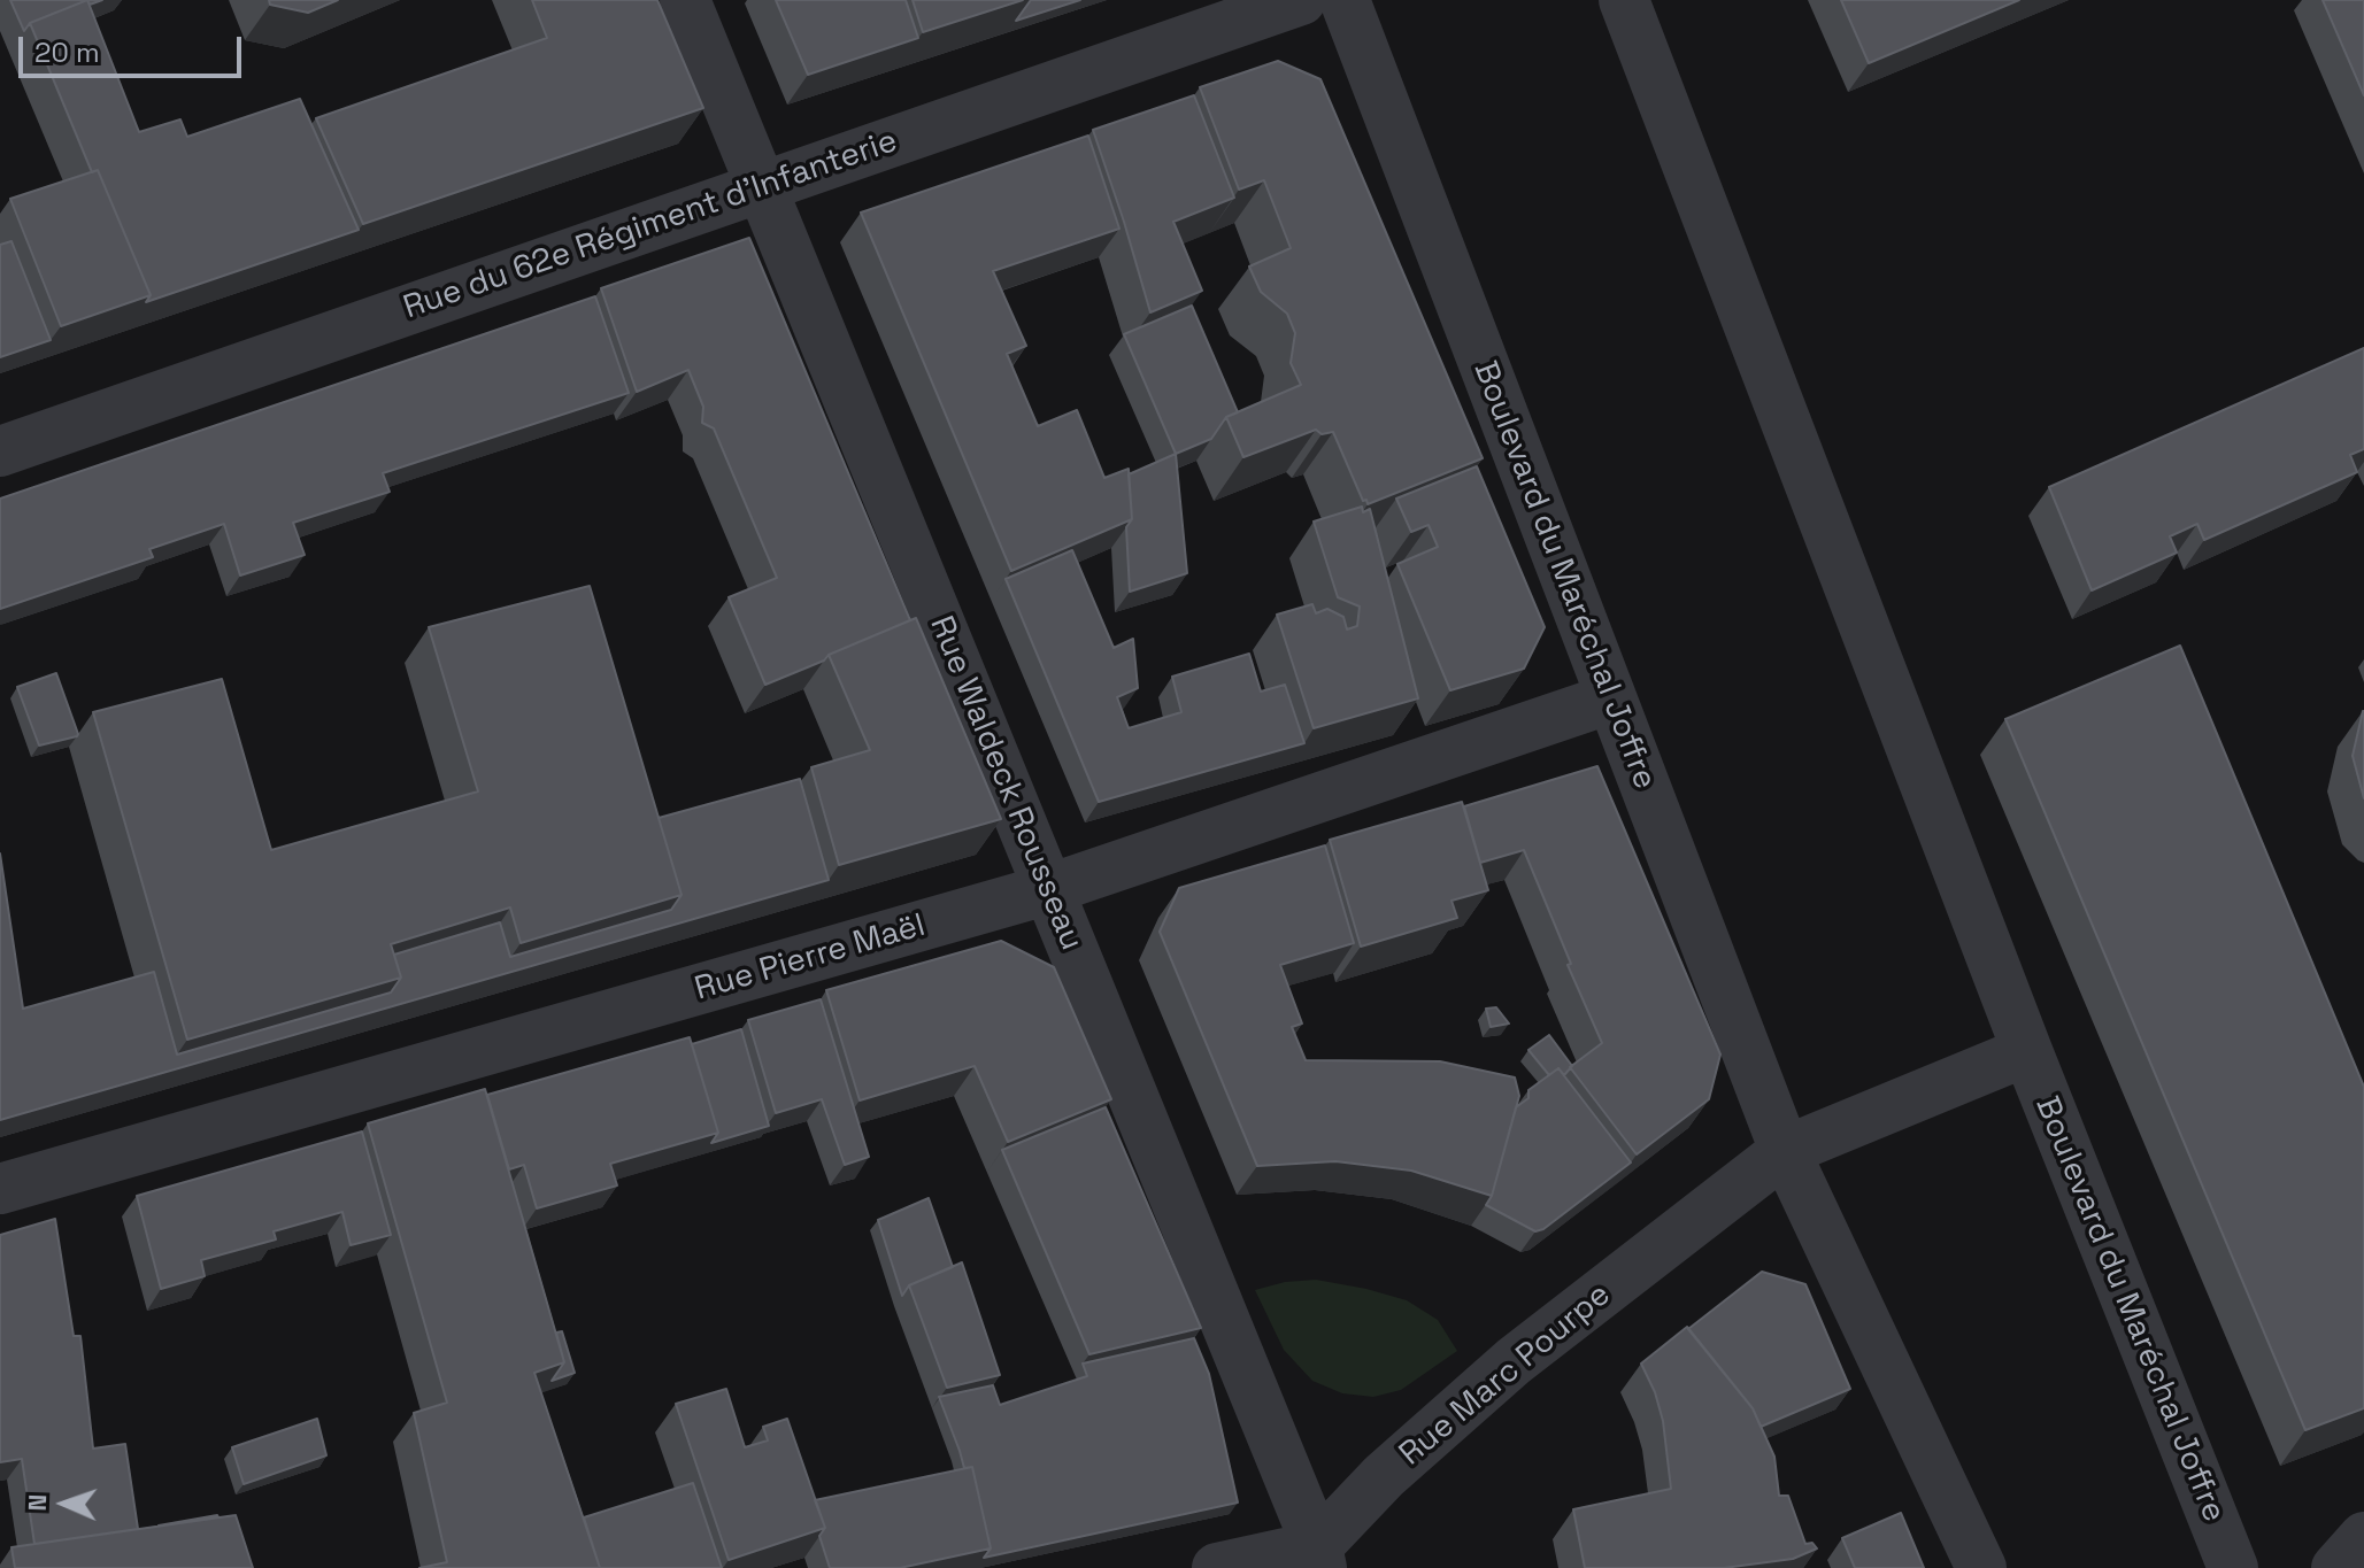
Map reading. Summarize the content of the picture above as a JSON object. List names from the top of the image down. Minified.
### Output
{"streets":{"street":["Rue du 62e Régiment d'Infanterie","Boulevard du Maréchal Joffre","Rue Waldeck Rousseau","Rue Pierre Maël","Rue Marc Pourpe"]},"crossings":[["Rue du 62e Régiment d'Infanterie","Rue Waldeck Rousseau"],["Boulevard du Maréchal Joffre","Rue Pierre Maël"],["Boulevard du Maréchal Joffre","Rue Marc Pourpe"],["Rue Waldeck Rousseau","Rue Pierre Maël"],["Rue Waldeck Rousseau","Rue Marc Pourpe"]],"scale_bar":"20 m","north":"left"}
